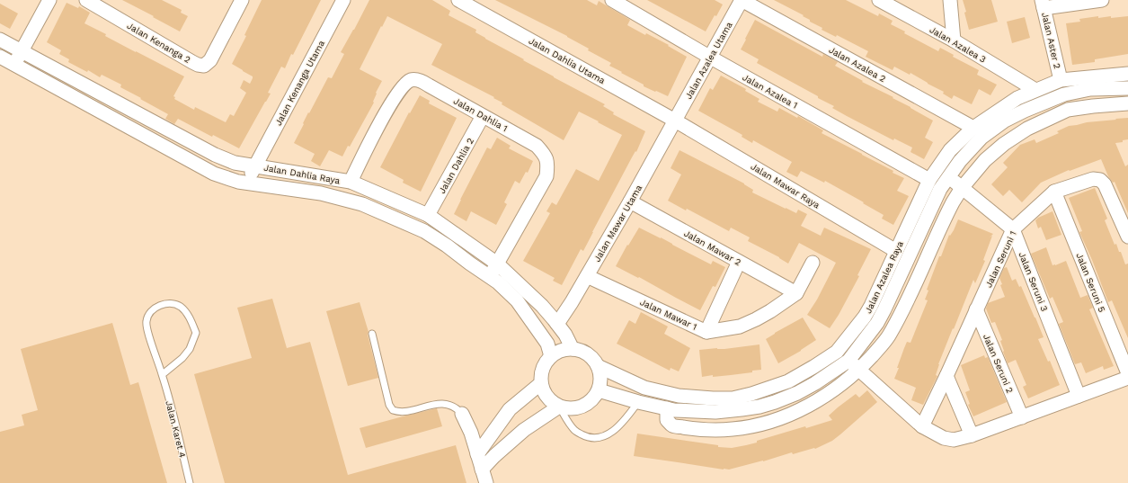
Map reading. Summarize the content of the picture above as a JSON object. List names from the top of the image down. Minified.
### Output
{"streets":{"street":["Jalan Aster 2","Jalan Kenanga 2","Jalan Azalea 3","Jalan Dahlia Utama","Jalan Azalea Utama","Jalan Azalea 2","Jalan Kenanga Utama","Jalan Azalea 1","Jalan Dahlia 1","Jalan Dahlia 2","Jalan Dahlia Raya","Jalan Mawar Raya","Jalan Mawar Utama","Jalan Mawar 2","Jalan Seruni 1","Jalan Azalea Raya","Jalan Seruni 3","Jalan Seruni 5","Jalan Mawar 1","Jalan Seruni 2"],"lane":["Jalan Karet 4"]},"crossings":[["Jalan Aster 2","Jalan Azalea Raya"],["Jalan Azalea 3","Jalan Azalea Raya"],["Jalan Dahlia Utama","Jalan Azalea Utama"],["Jalan Dahlia Utama","Jalan Mawar Raya"],["Jalan Dahlia Utama","Jalan Mawar Utama"],["Jalan Azalea Utama","Jalan Azalea 2"],["Jalan Azalea Utama","Jalan Azalea 1"],["Jalan Azalea Utama","Jalan Mawar Raya"],["Jalan Azalea Utama","Jalan Mawar Utama"],["Jalan Azalea 2","Jalan Azalea Raya"],["Jalan Kenanga Utama","Jalan Dahlia Raya"],["Jalan Azalea 1","Jalan Azalea Raya"],["Jalan Dahlia 1","Jalan Dahlia 2"],["Jalan Dahlia 1","Jalan Dahlia Raya"],["Jalan Dahlia 2","Jalan Dahlia Raya"],["Jalan Dahlia Raya","Jalan Mawar Utama"],["Jalan Dahlia Raya","Jalan Azalea Raya"],["Jalan Mawar Raya","Jalan Mawar Utama"],["Jalan Mawar Raya","Jalan Azalea Raya"],["Jalan Mawar Utama","Jalan Mawar 2"],["Jalan Mawar Utama","Jalan Mawar 1"],["Jalan Mawar 2","Jalan Mawar 1"],["Jalan Seruni 1","Jalan Seruni 3"],["Jalan Seruni 1","Jalan Seruni 5"],["Jalan Seruni 1","Jalan Seruni 2"],["Jalan Azalea Raya","Jalan Seruni 3"]]}
